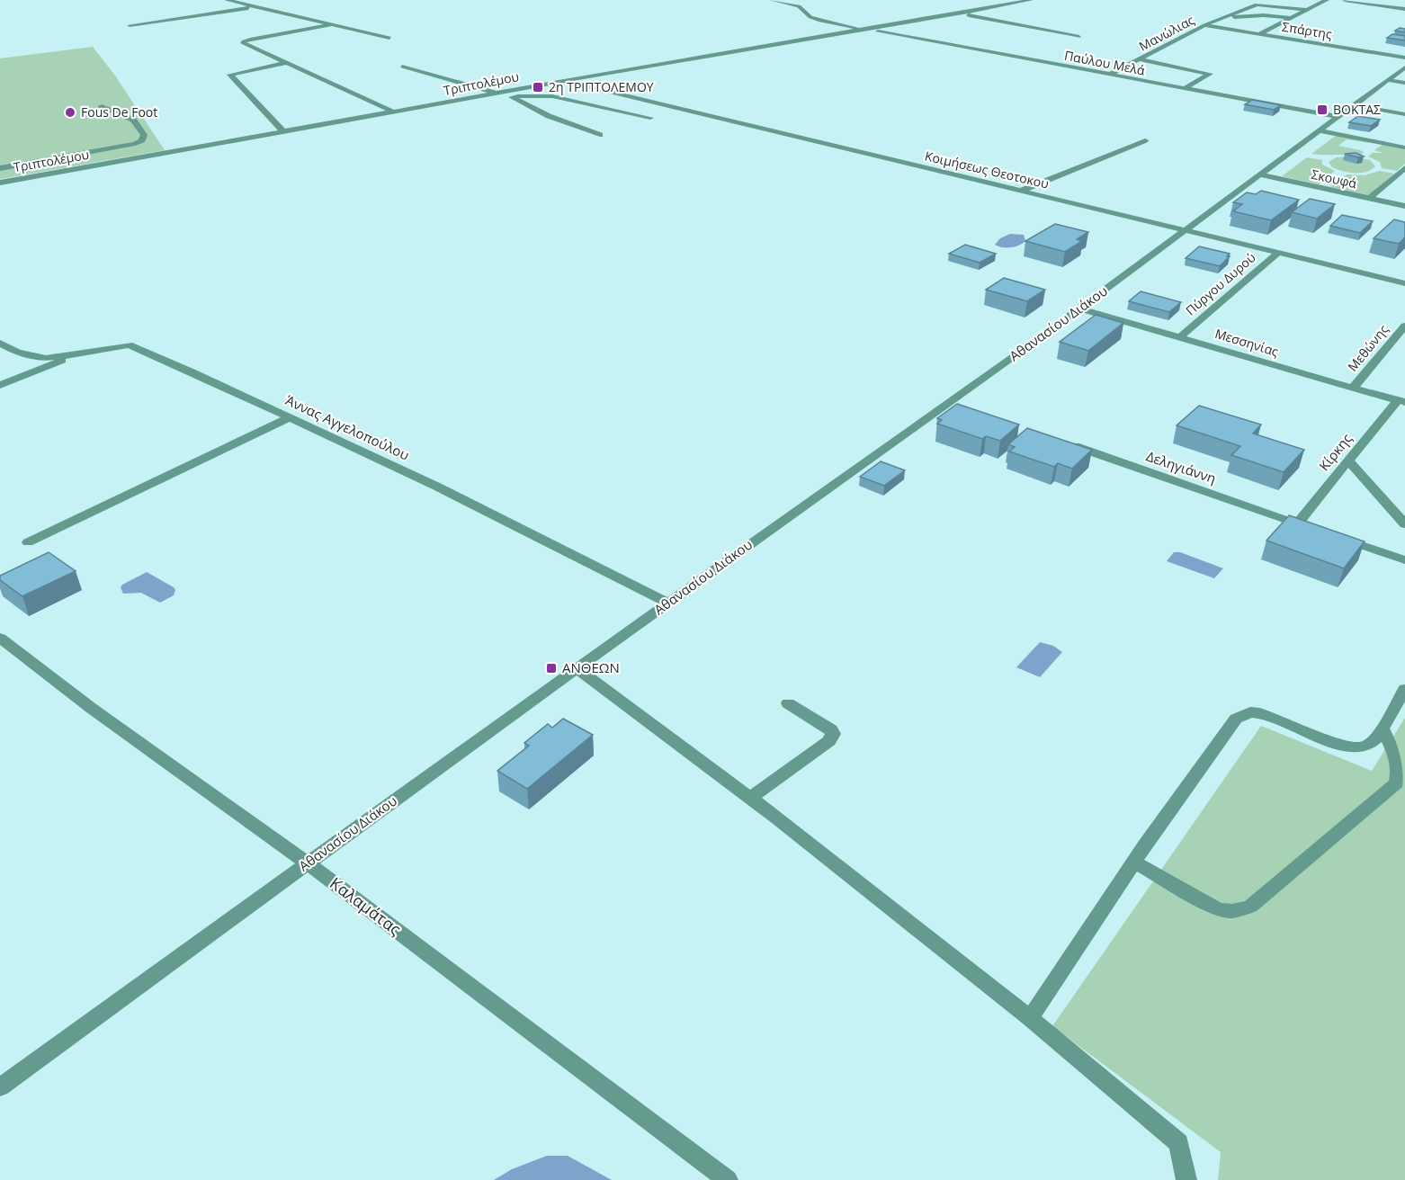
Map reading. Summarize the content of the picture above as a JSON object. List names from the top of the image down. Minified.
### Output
{"streets":{"street":["Σπάρτης","Μανώλιας","Παύλου Μελά","Τριπτολέμου","Κοιμήσεως Θεοτοκου","Σκουφά","Πύργου Δυρού","Αθανασίου Διάκου","Μεσσηνίας","Μεθώνης","Άννας Αγγελοπούλου","Κίρκης","Δεληγιάννη","Καλαμάτας"]},"crossings":[["Σπάρτης","Μανώλιας"],["Μανώλιας","Παύλου Μελά"],["Παύλου Μελά","Τριπτολέμου"],["Παύλου Μελά","Αθανασίου Διάκου"],["Τριπτολέμου","Κοιμήσεως Θεοτοκου"],["Κοιμήσεως Θεοτοκου","Πύργου Δυρού"],["Κοιμήσεως Θεοτοκου","Αθανασίου Διάκου"],["Σκουφά","Αθανασίου Διάκου"],["Πύργου Δυρού","Μεσσηνίας"],["Αθανασίου Διάκου","Μεσσηνίας"],["Αθανασίου Διάκου","Άννας Αγγελοπούλου"],["Αθανασίου Διάκου","Καλαμάτας"],["Μεσσηνίας","Μεθώνης"],["Μεσσηνίας","Κίρκης"],["Κίρκης","Δεληγιάννη"]],"places":{"transit":["2η ΤΡΙΠΤΟΛΕΜΟΥ","ΒΟΚΤΑΣ","ΑΝΘΕΩΝ"],"other":["Fous De Foot"]}}
